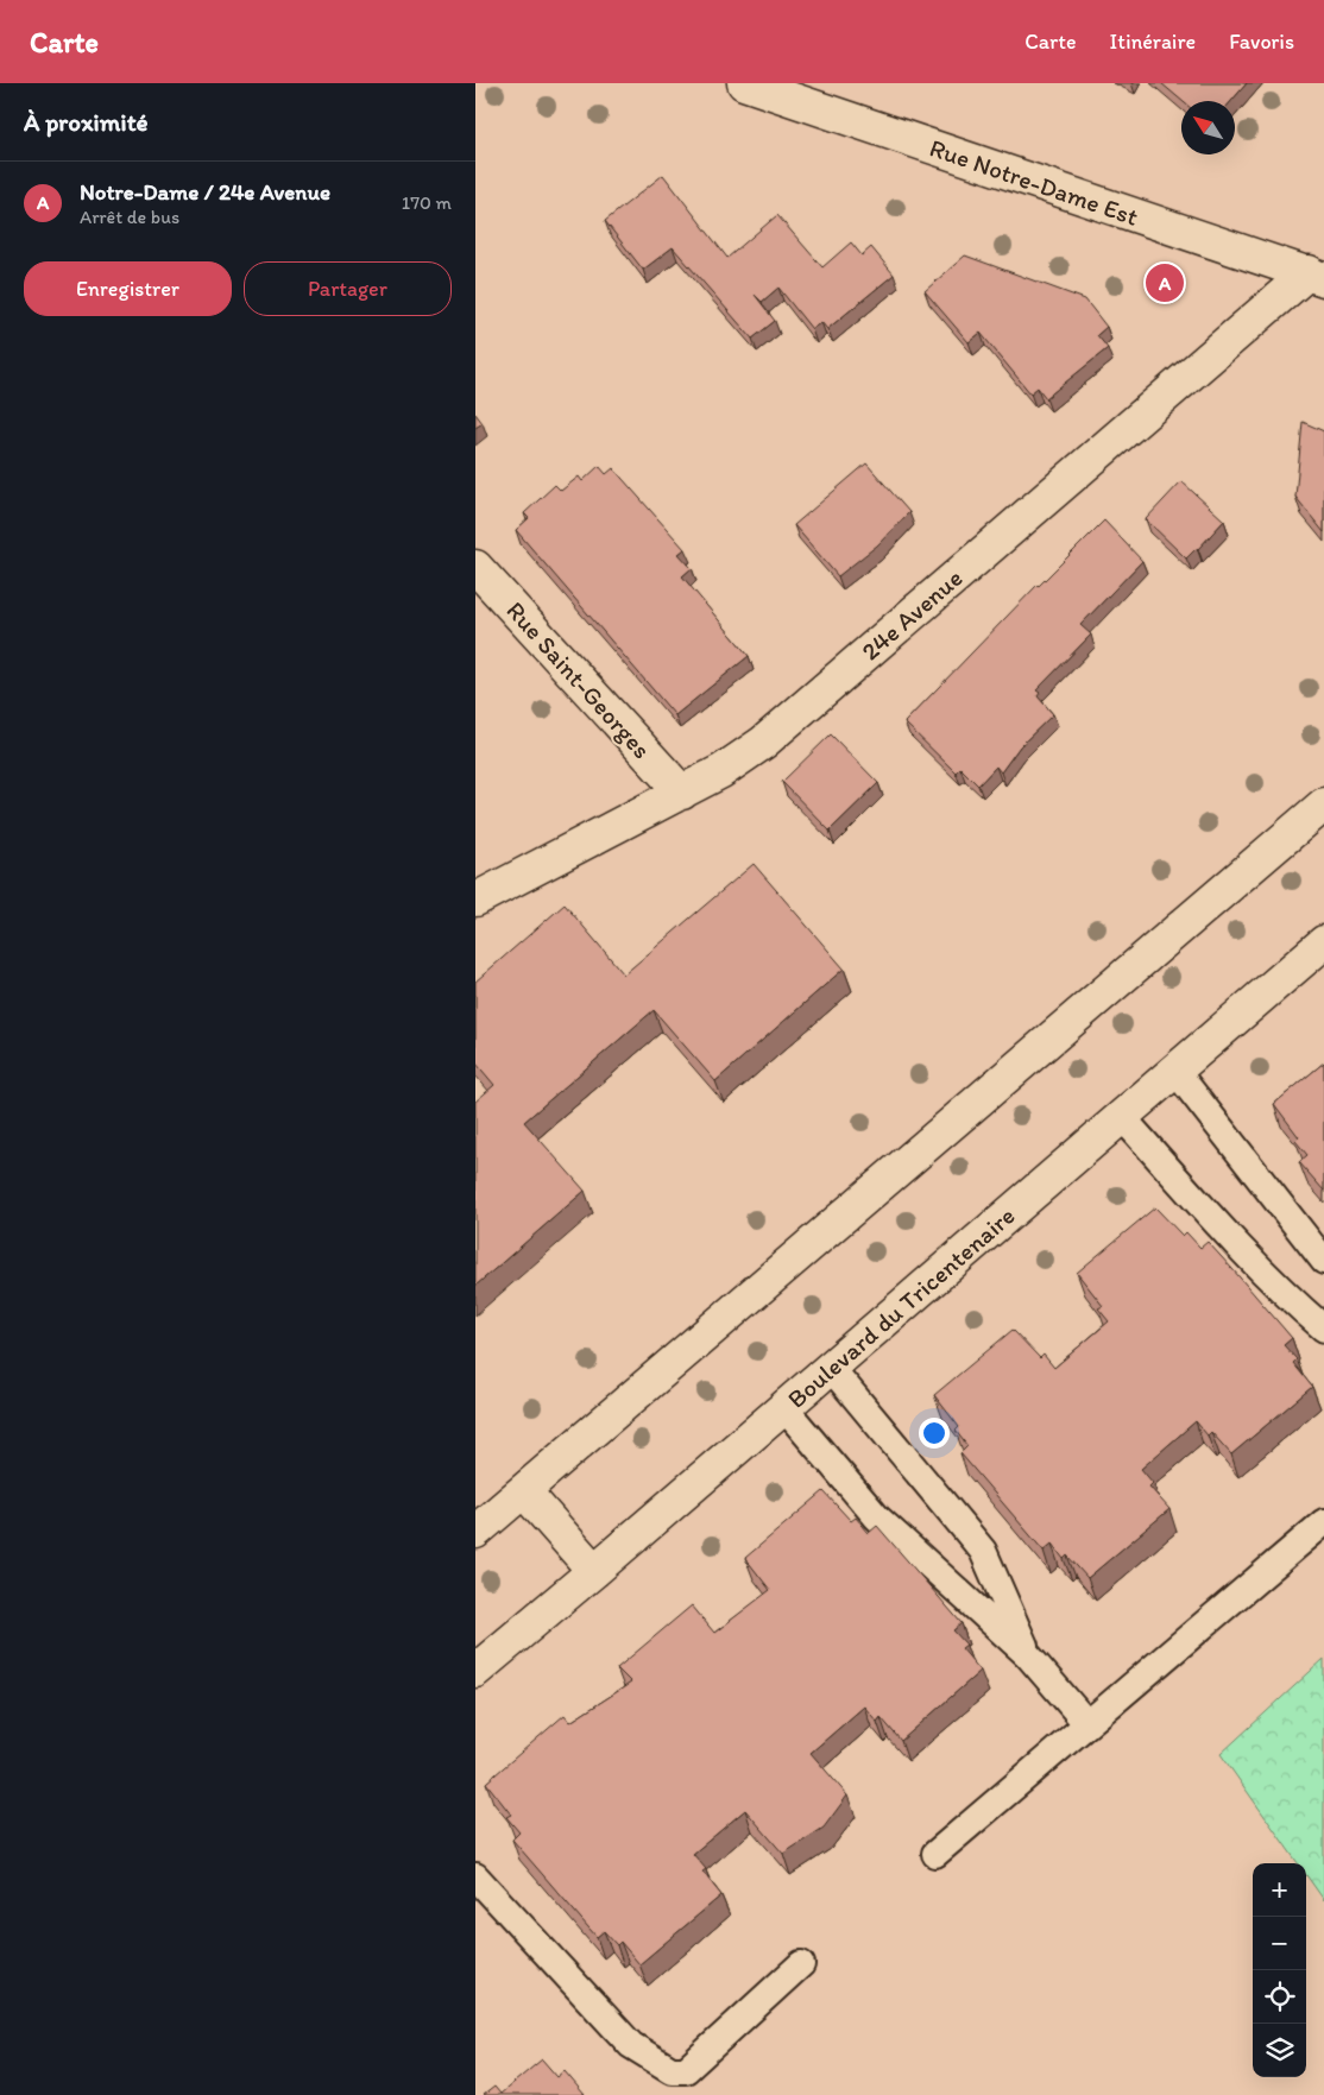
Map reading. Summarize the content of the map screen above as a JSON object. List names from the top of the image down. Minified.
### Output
{"streets":{"street":["Rue Notre-Dame Est","24e Avenue","Rue Saint-Georges","Boulevard du Tricentenaire"]},"crossings":[["Rue Notre-Dame Est","24e Avenue"],["24e Avenue","Rue Saint-Georges"]],"north":"top left","page":{"header":"Carte","nav":["Carte","Itinéraire","Favoris"],"heading":"À proximité","list":[{"mark":"A","name":"Notre-Dame / 24e Avenue","note":"Arrêt de bus","value":"170 m"}],"buttons":["Enregistrer","Partager"],"pins":"A","map_buttons":["+","−"]}}
